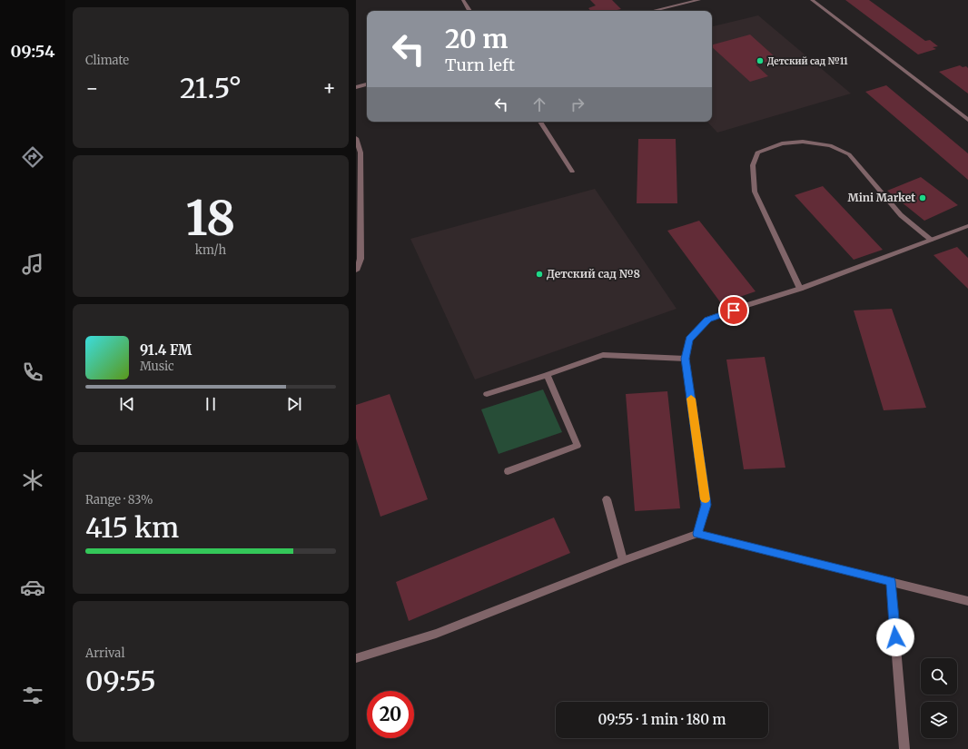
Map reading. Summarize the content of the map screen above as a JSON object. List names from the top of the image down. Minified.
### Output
{"places":["Детский сад №11","Mini Market","Детский сад №8"],"page":{"tabs":"09:54","tile":["Climate",["18","km/h"],["Range · 83%","415 km"],["Arrival","09:55"]],"turn":["20 m","Turn left"],"heat":["−","21.5°","+"],"song":["91.4 FM","Music"],"limit":"20","trip":"09:55 · 1 min · 180 m"}}
